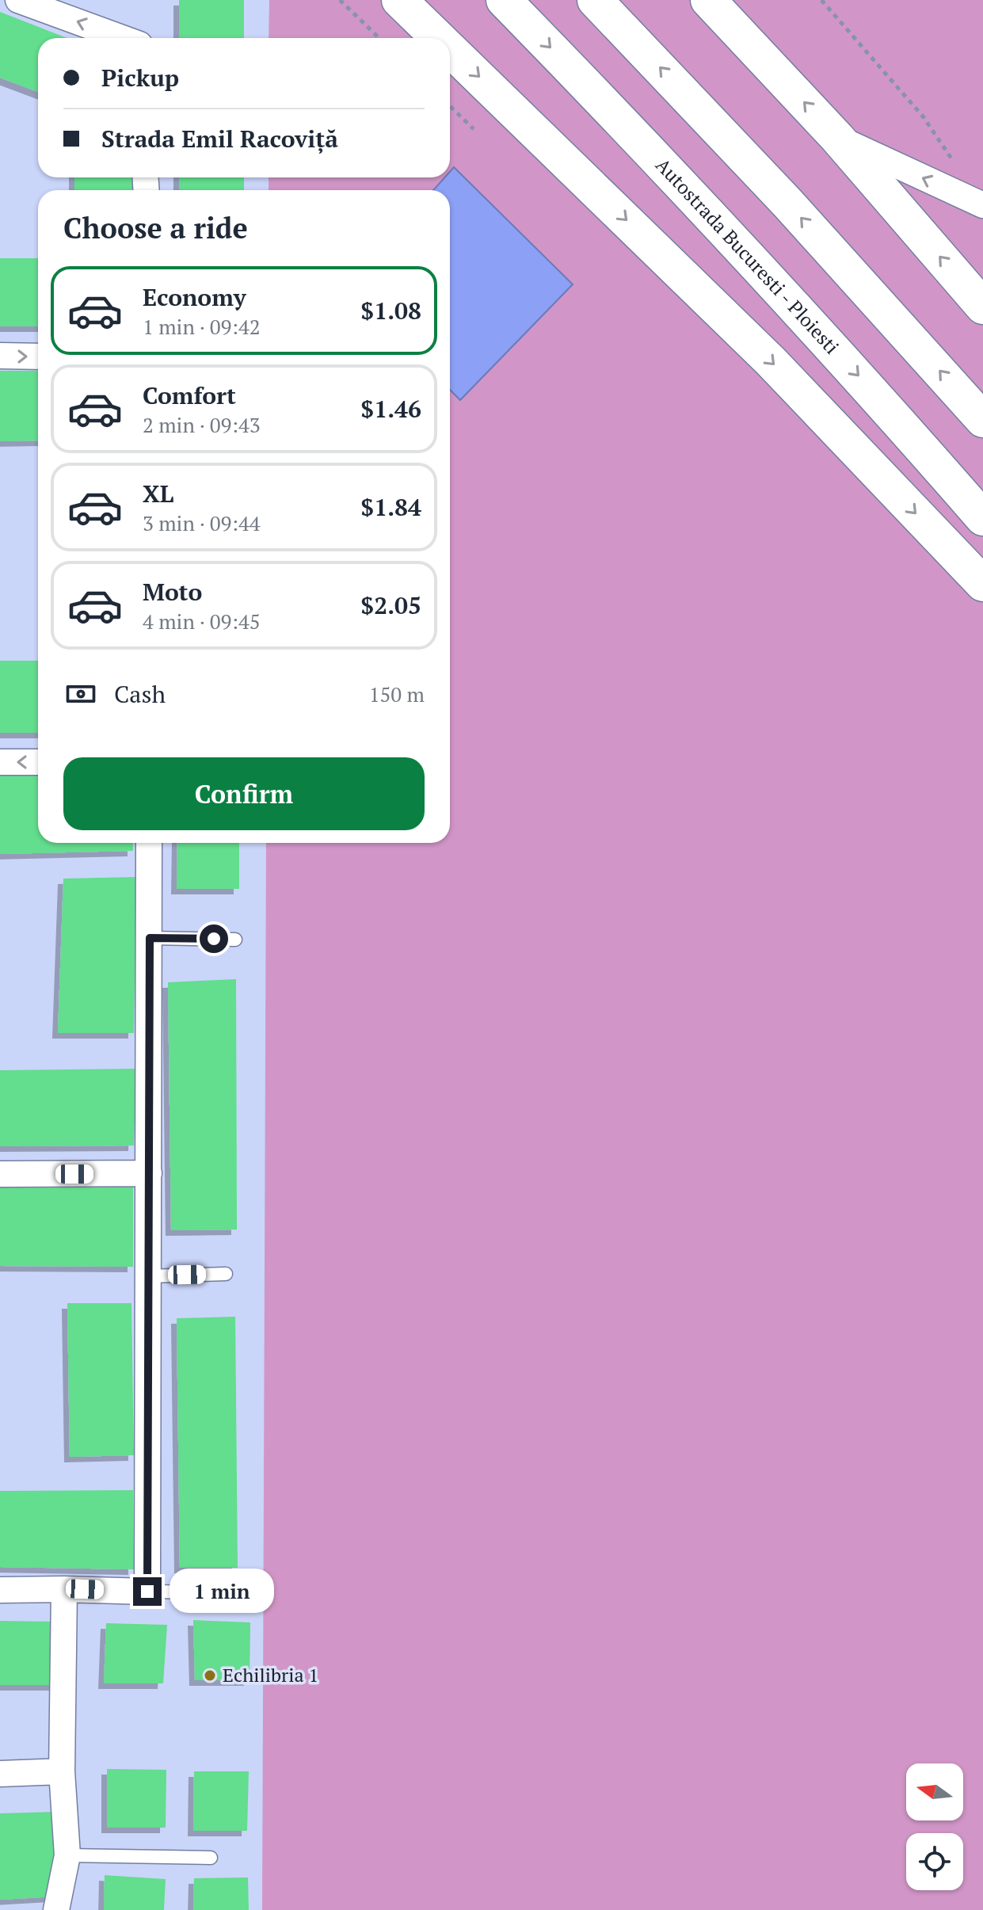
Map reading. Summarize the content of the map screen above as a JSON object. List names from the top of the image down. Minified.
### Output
{"streets":{"highway":["Autostrada Bucuresti - Ploiesti"]},"places":["Echilibria 1"],"north":"left","page":{"banner":["Pickup","Strada Emil Racoviță"],"heading":"Choose a ride","list":[{"name":"Economy","note":"1 min · 09:42","value":"$1.08"},{"name":"Comfort","note":"2 min · 09:43","value":"$1.46"},{"name":"XL","note":"3 min · 09:44","value":"$1.84"},{"name":"Moto","note":"4 min · 09:45","value":"$2.05"}],"pay":["Cash","150 m"],"buttons":"Confirm","bubble":"1 min"}}
